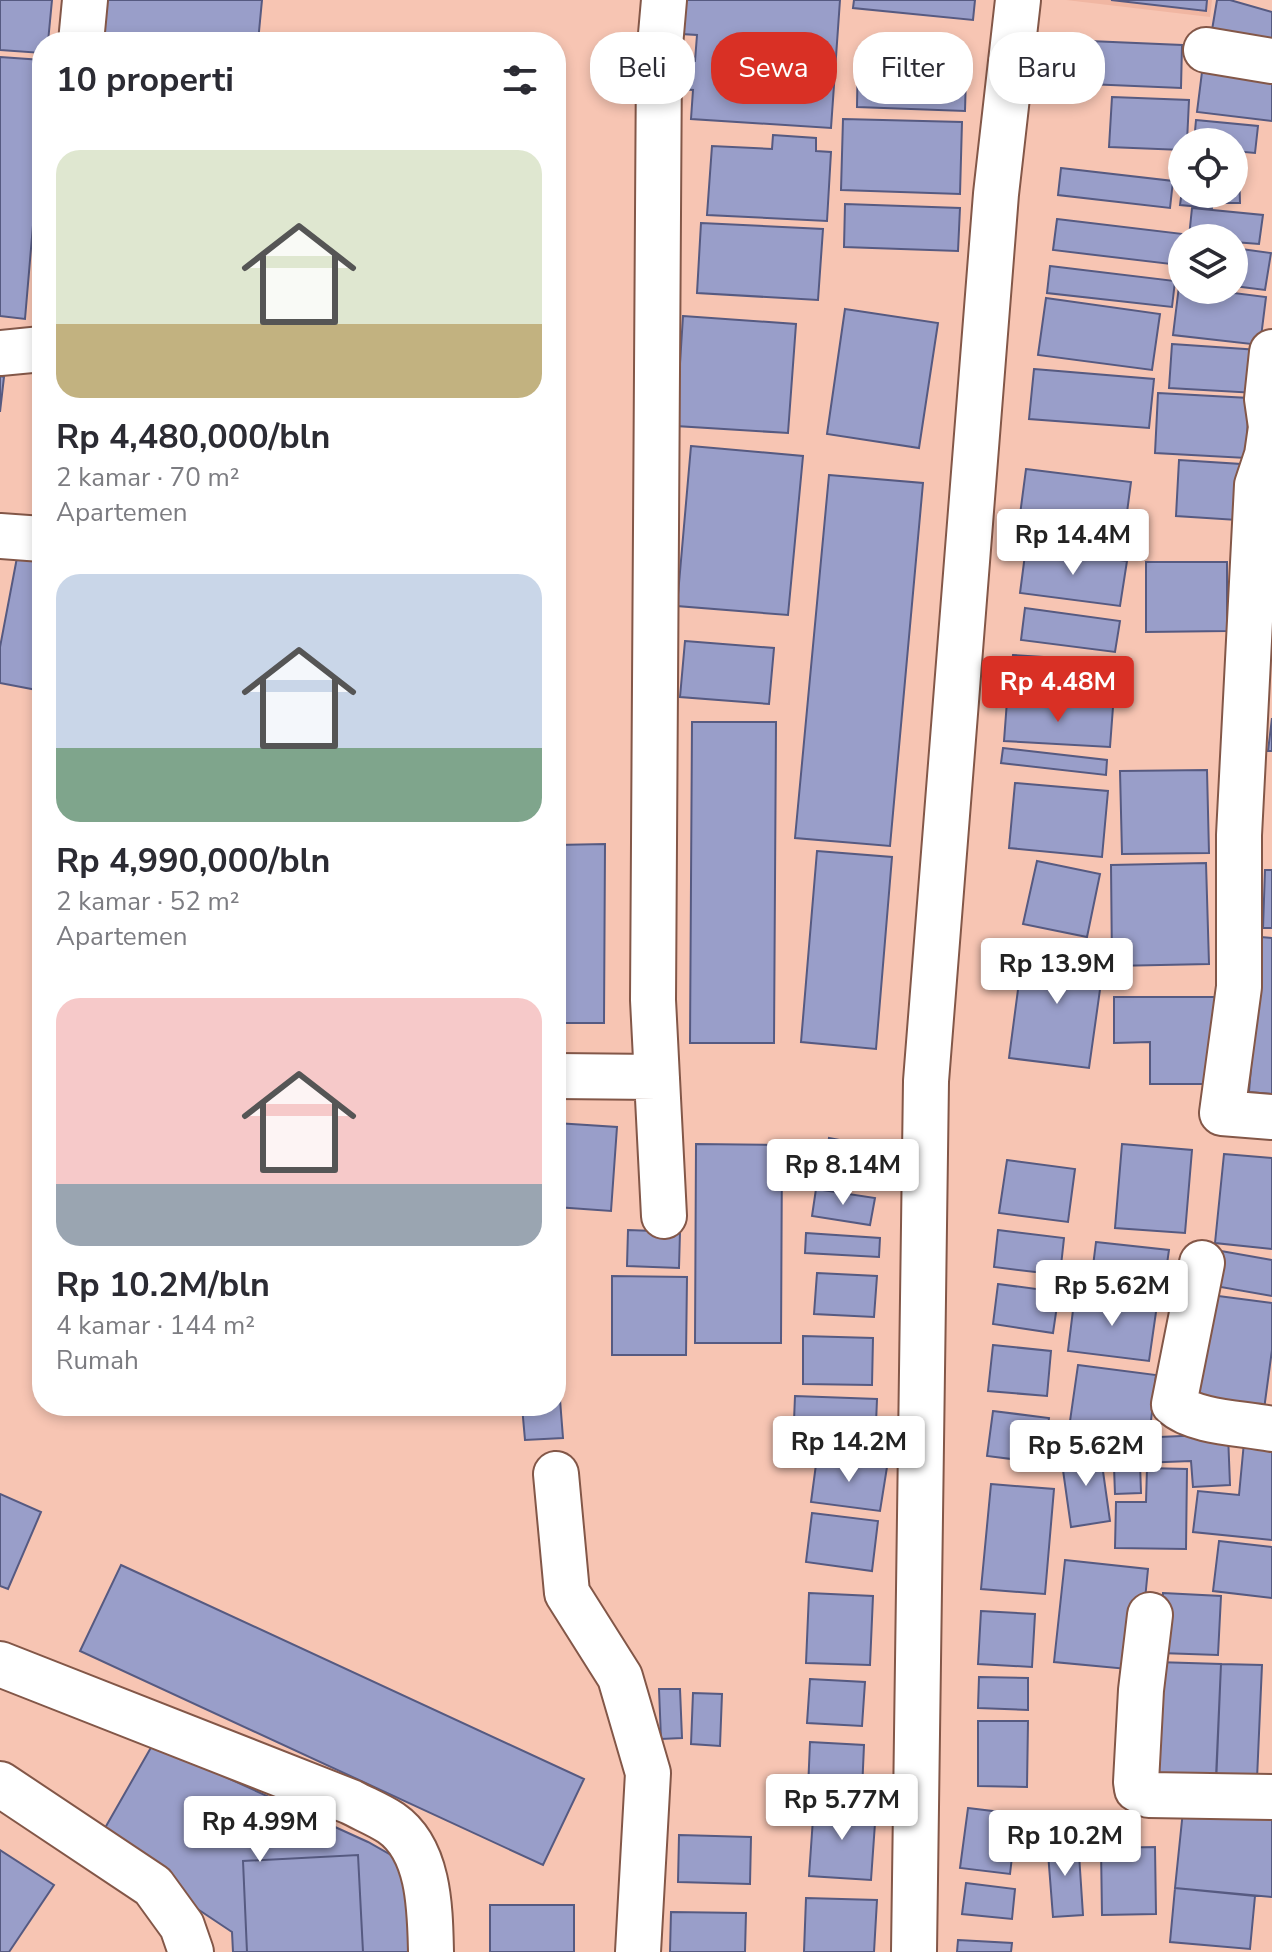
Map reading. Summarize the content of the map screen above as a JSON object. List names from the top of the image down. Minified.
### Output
{"page":{"chip":["Beli","Sewa","Filter","Baru"],"heading":"10 properti","list":[{"name":"Rp 4,480,000/bln","note":"2 kamar · 70 m² · Apartemen"},{"name":"Rp 4,990,000/bln","note":"2 kamar · 52 m² · Apartemen"},{"name":"Rp 10.2M/bln","note":"4 kamar · 144 m² · Rumah"}],"price":["Rp 14.4M","Rp 4.48M","Rp 13.9M","Rp 8.14M","Rp 5.62M","Rp 14.2M","Rp 5.62M","Rp 5.77M","Rp 4.99M","Rp 10.2M"]}}
